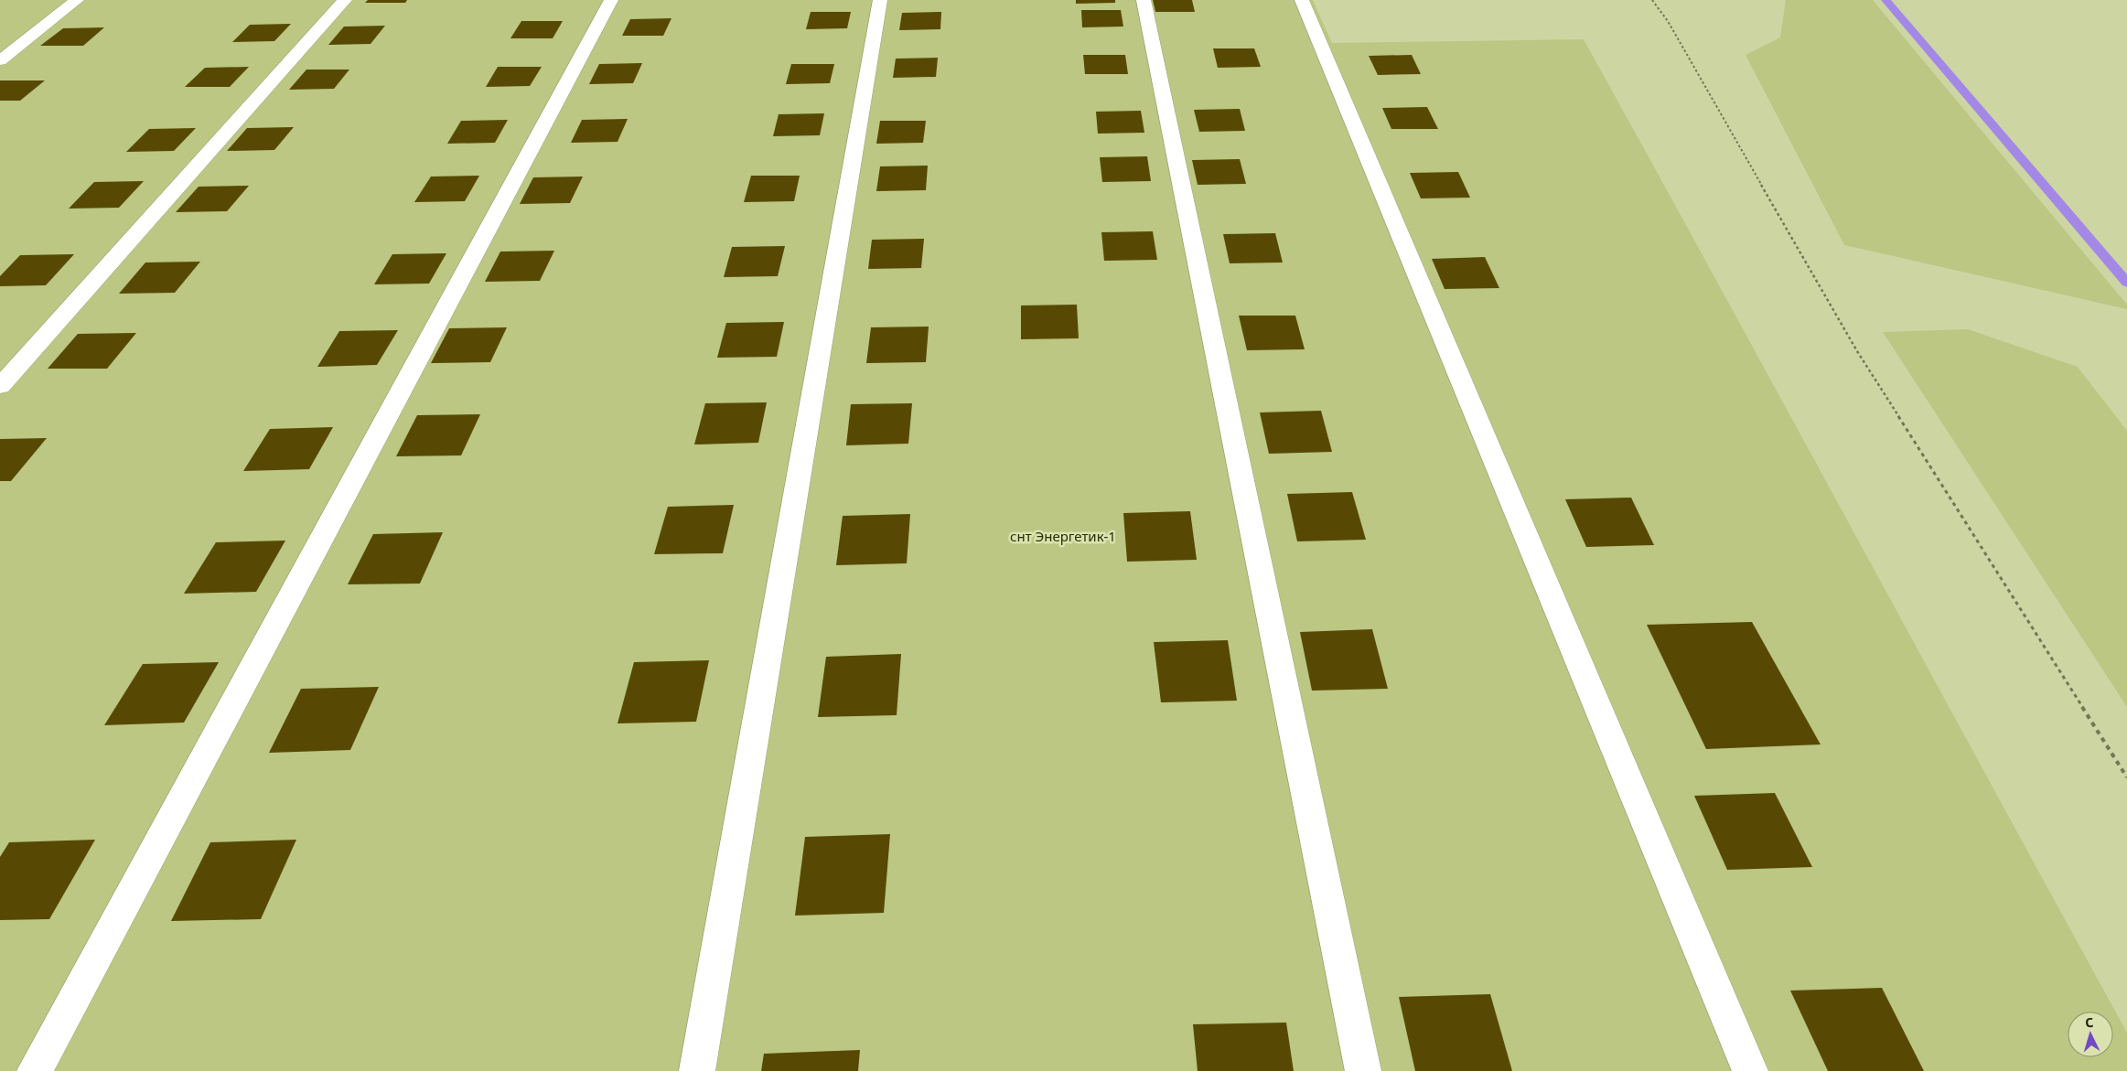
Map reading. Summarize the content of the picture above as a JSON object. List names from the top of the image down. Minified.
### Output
{"parks":["снт Энергетик-1"],"north":"top"}
